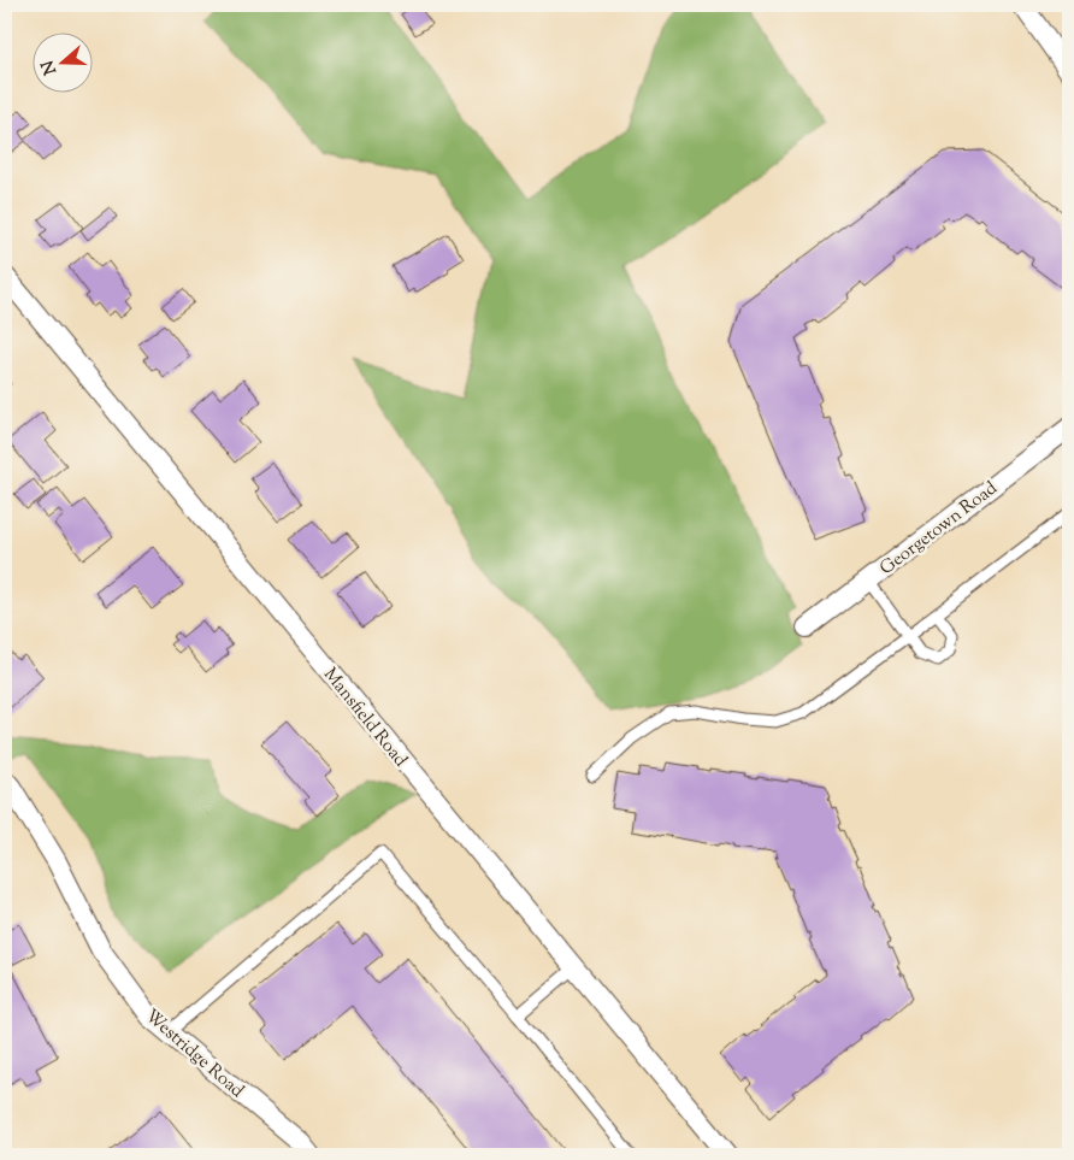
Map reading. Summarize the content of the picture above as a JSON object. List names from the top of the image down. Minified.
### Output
{"streets":{"street":["Georgetown Road","Mansfield Road","Westridge Road"]},"north":"left"}
